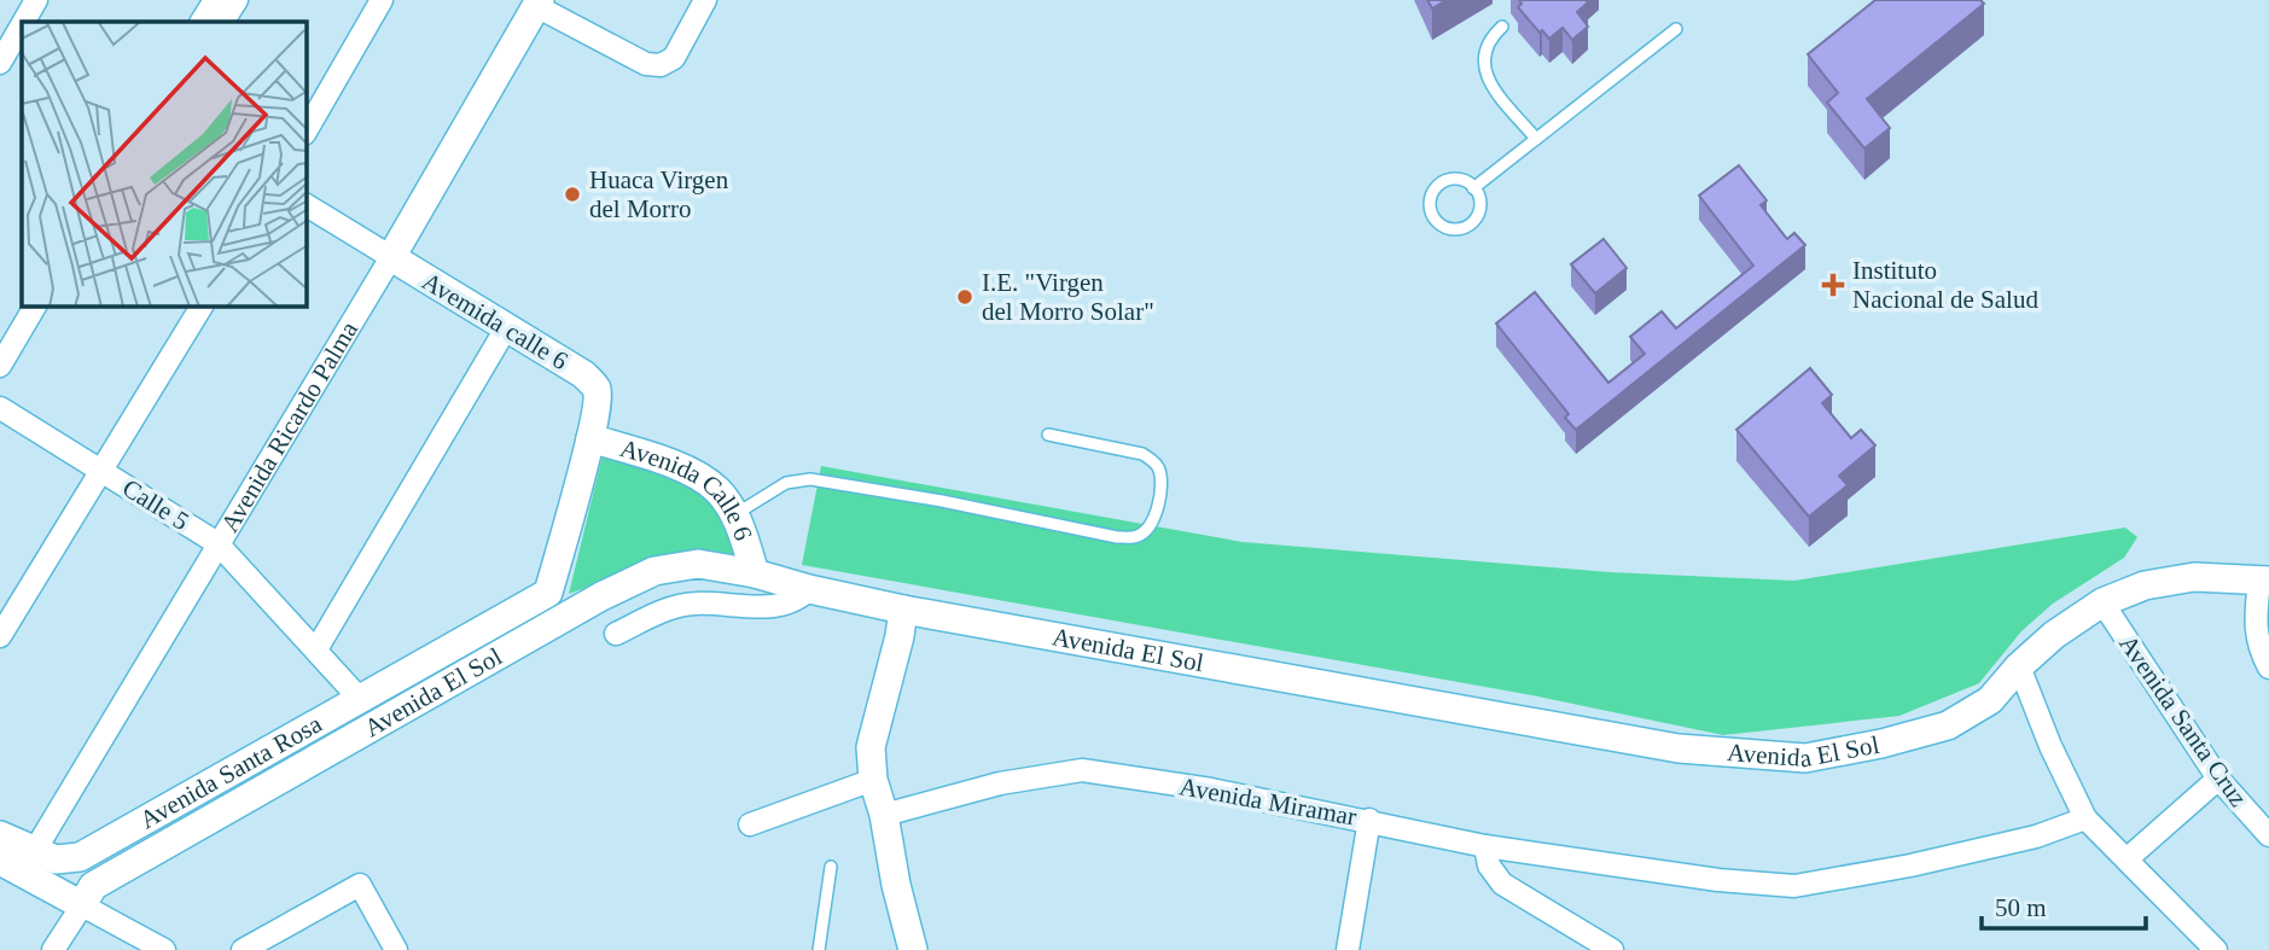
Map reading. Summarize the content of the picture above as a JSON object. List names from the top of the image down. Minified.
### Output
{"streets":{"street":["Avemida calle 6","Avenida Ricardo Palma","Avenida Calle 6","Calle 5","Avenida El Sol","Avenida Santa Cruz","Avenida Santa Rosa","Avenida Miramar"]},"crossings":[["Avemida calle 6","Avenida Ricardo Palma"],["Avemida calle 6","Avenida Santa Rosa"],["Avenida Ricardo Palma","Calle 5"],["Avenida Ricardo Palma","Avenida Santa Rosa"],["Avenida Calle 6","Avenida El Sol"],["Avenida Calle 6","Avenida Santa Rosa"],["Calle 5","Avenida Santa Rosa"],["Avenida El Sol","Avenida Santa Cruz"]],"places":{"other":["Huaca Virgen del Morro","I.E. \"Virgen del Morro Solar\""],"health":["Instituto Nacional de Salud"]},"scale_bar":"50 m"}
